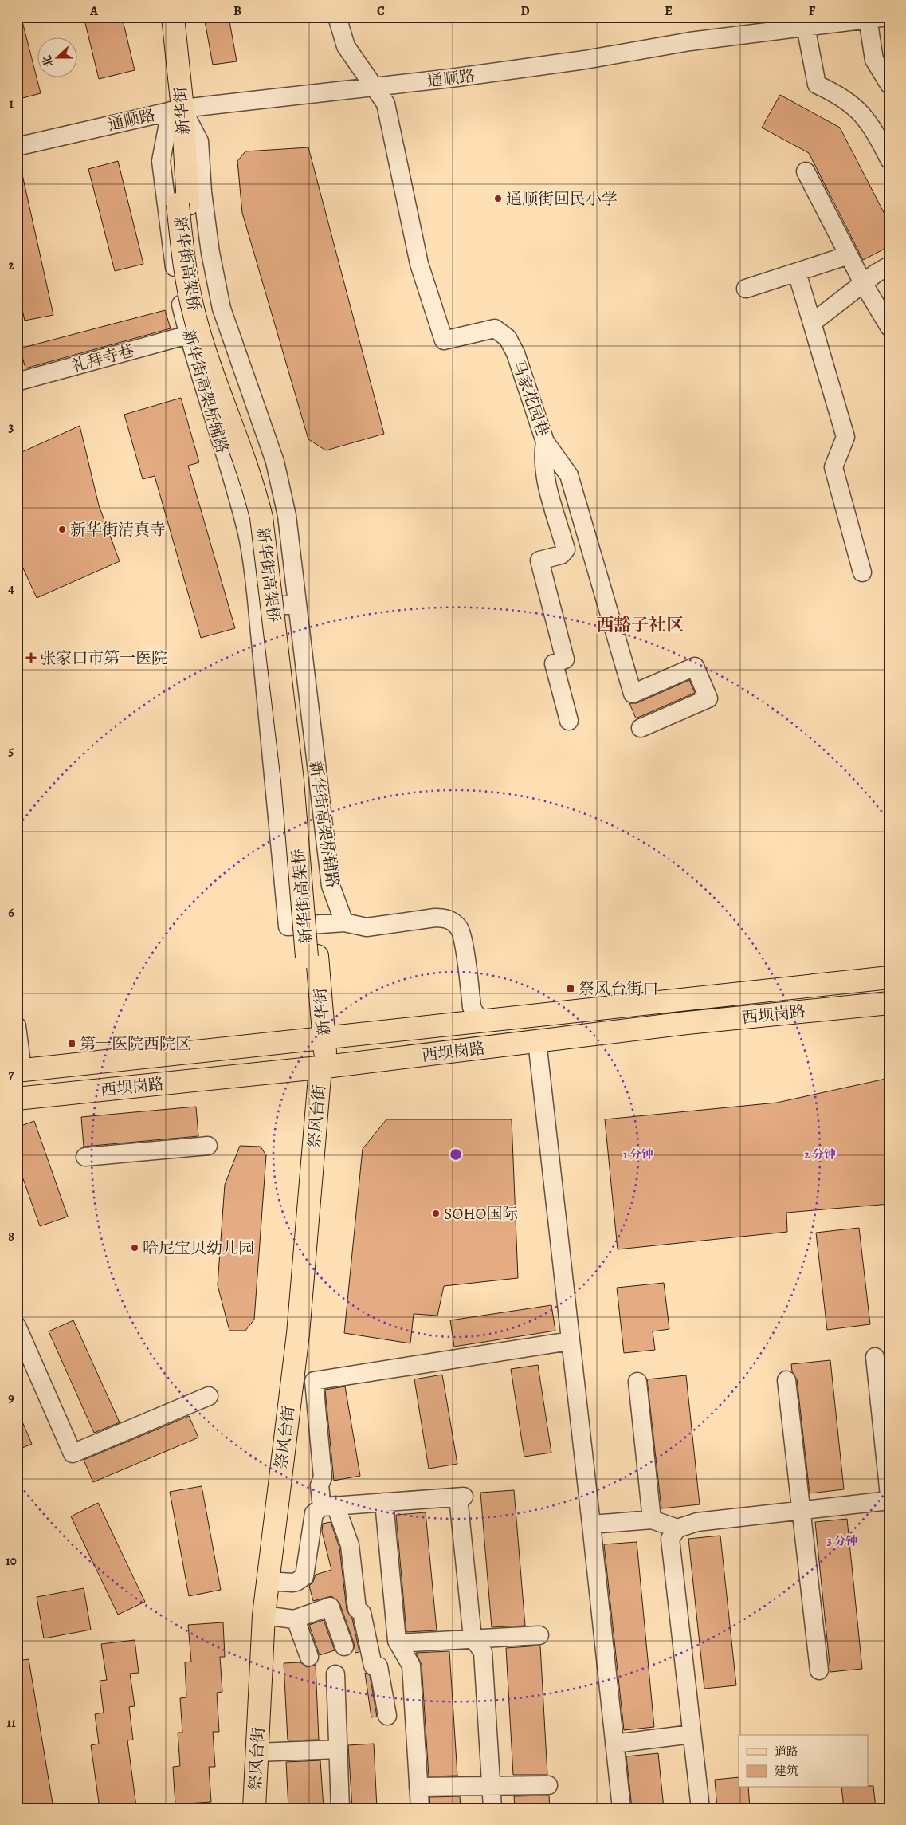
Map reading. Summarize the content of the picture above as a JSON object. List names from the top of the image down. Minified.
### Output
{"streets":{"main road":["新华街","新华街高架桥","西坝岗路","祭风台街"],"street":["通顺路","礼拜寺巷","新华街高架桥辅路","马家花园巷"]},"crossings":[["通顺路","新华街"],["通顺路","新华街高架桥辅路"],["通顺路","马家花园巷"],["新华街","新华街高架桥"],["新华街","新华街高架桥辅路"],["新华街","西坝岗路"],["新华街","祭风台街"],["礼拜寺巷","新华街高架桥辅路"],["西坝岗路","祭风台街"]],"districts":["西豁子社区"],"places":{"other":["通顺街回民小学","新华街清真寺","SOHO国际","哈尼宝贝幼儿园"],"health":["张家口市第一医院"],"transit":["祭风台街口","第一医院西院区"]},"legend":["道路","建筑"],"north":"left","grid":{"columns":["A","B","C","D","E","F"],"rows":["1","2","3","4","5","6","7","8","9","10","11"]},"rings":["1 分钟","2 分钟","3 分钟"]}
